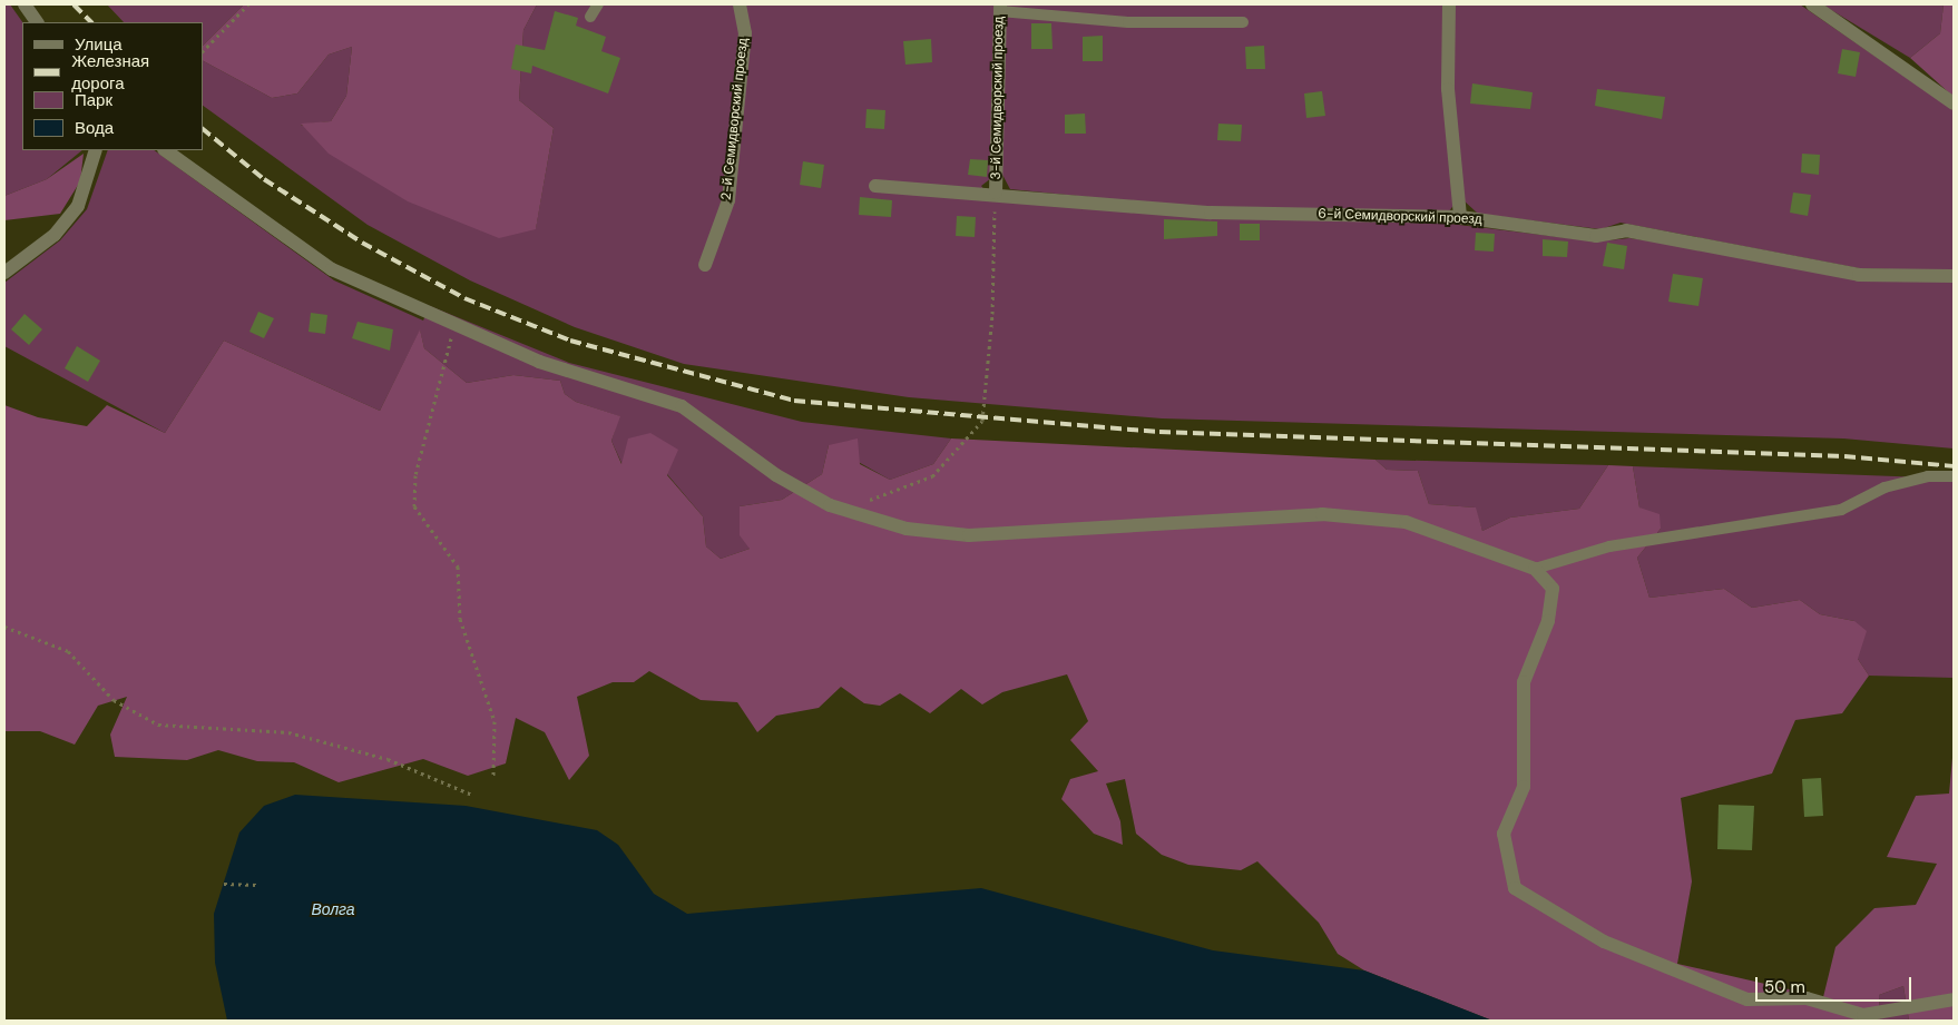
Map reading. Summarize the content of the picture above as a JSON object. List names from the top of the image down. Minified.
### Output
{"streets":{"street":["3-й Семидворский проезд","2-й Семидворский проезд","6-й Семидворский проезд"]},"crossings":[["3-й Семидворский проезд","6-й Семидворский проезд"]],"water":["Волга"],"legend":["Улица","Железная дорога","Парк","Вода"],"scale_bar":"50 m"}
